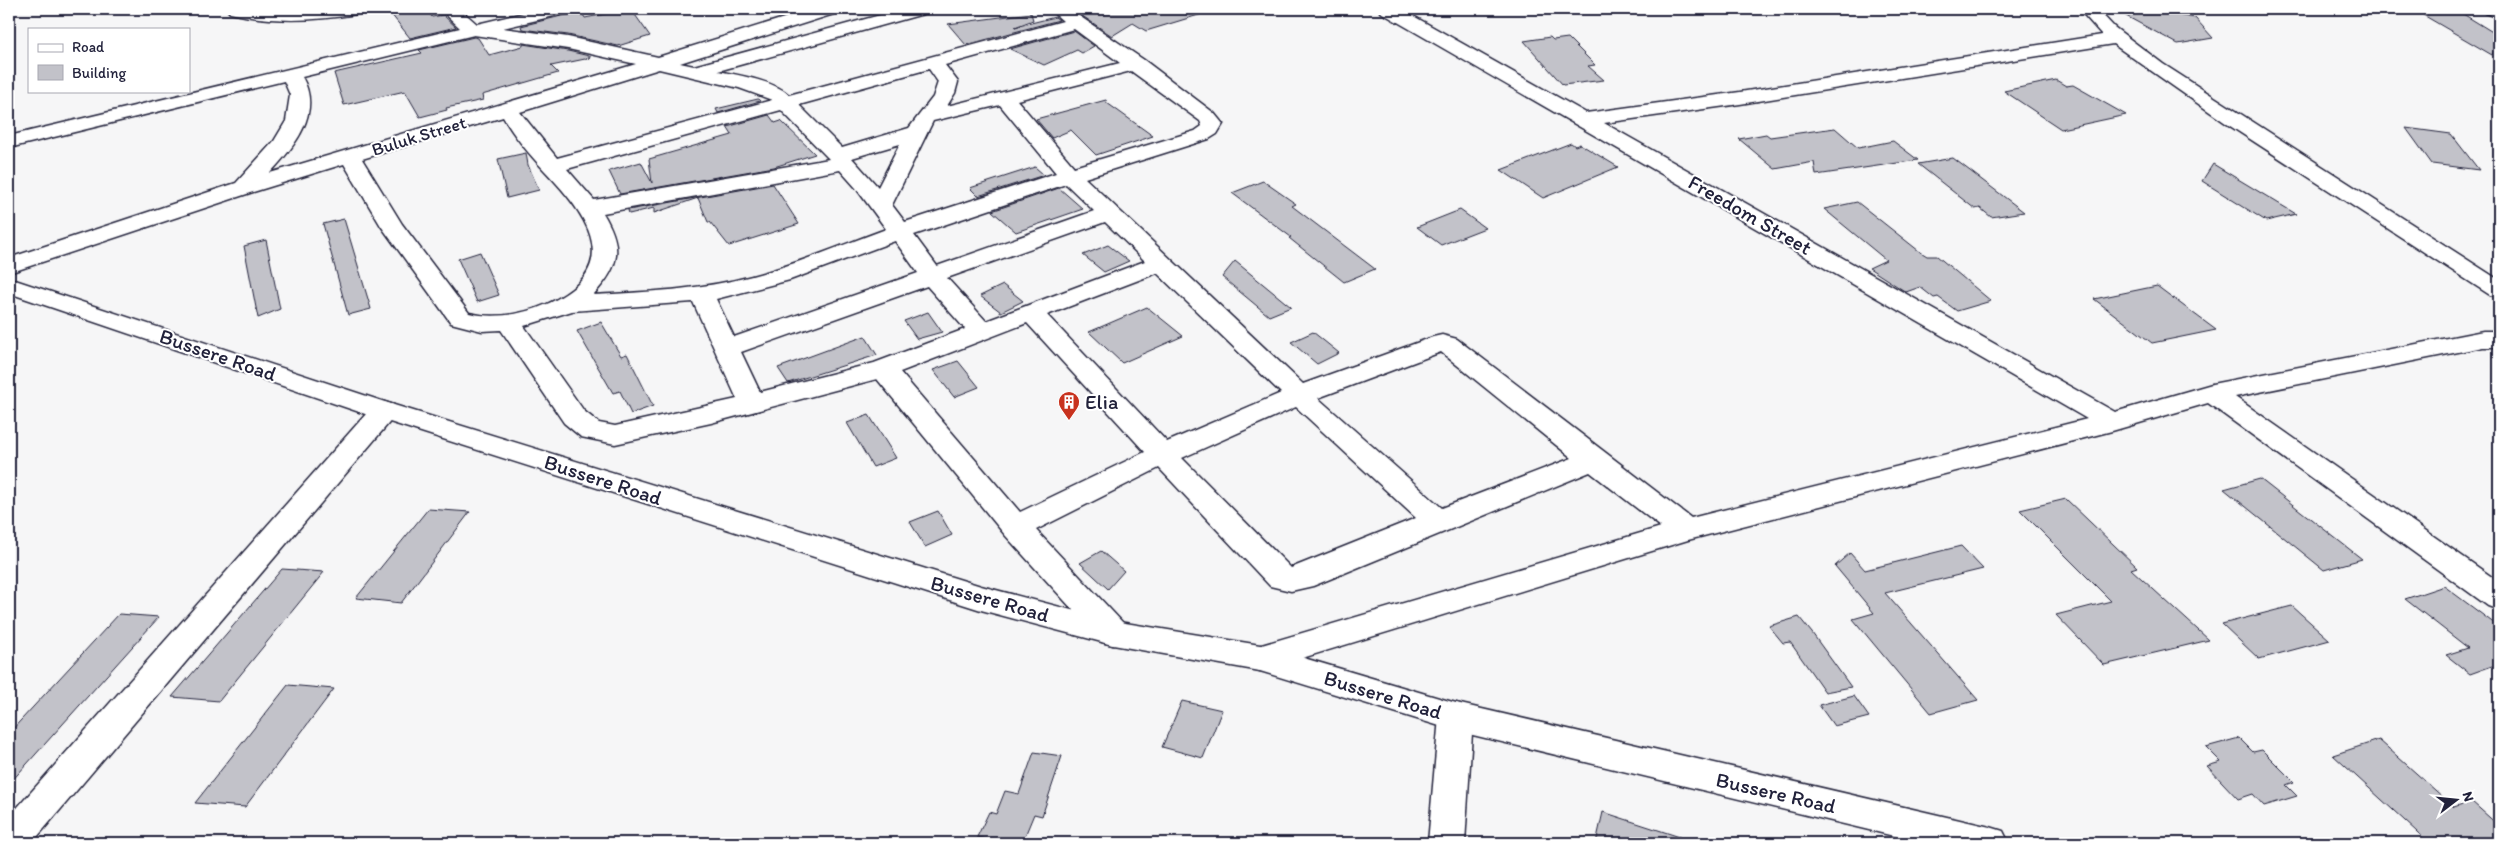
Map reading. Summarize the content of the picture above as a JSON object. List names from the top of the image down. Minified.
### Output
{"streets":{"street":["Buluk Street","Freedom Street","Bussere Road"]},"places":{"building":["Elia"]},"legend":["Road","Building"],"north":"right"}
